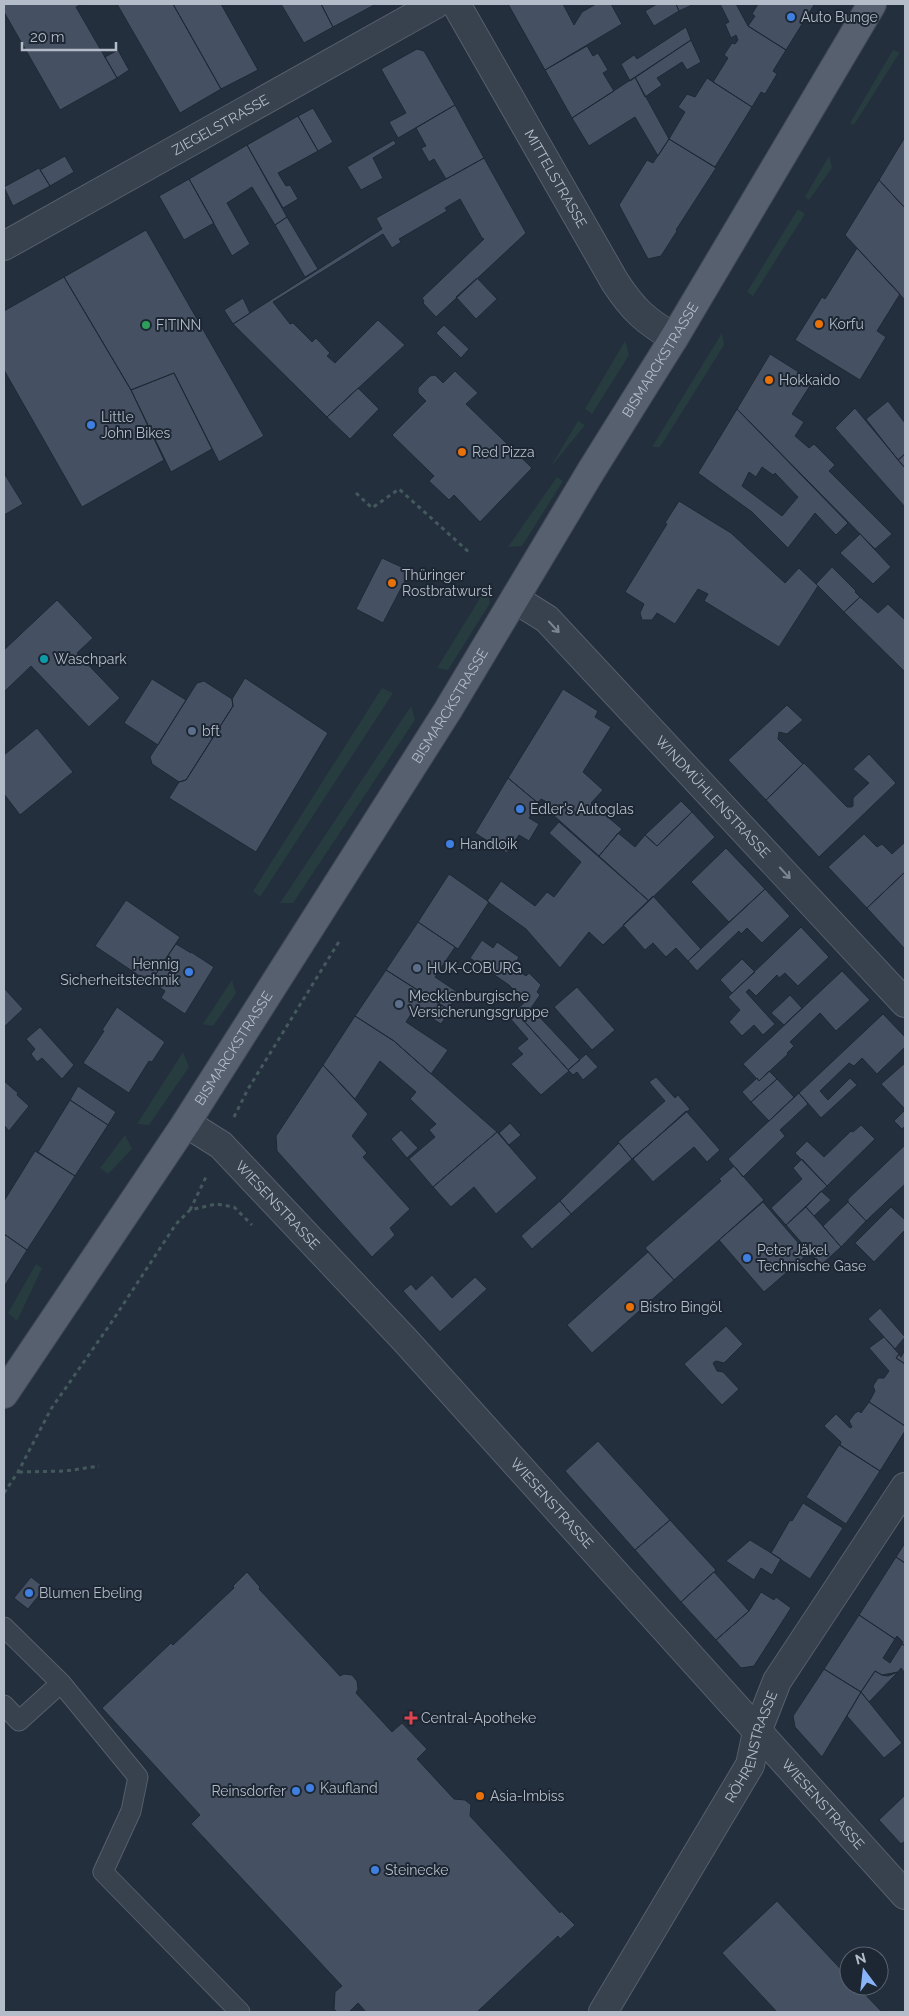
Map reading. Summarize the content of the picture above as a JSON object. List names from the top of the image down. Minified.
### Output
{"streets":{"main road":["BISMARCKSTRASSE"],"street":["ZIEGELSTRASSE","MITTELSTRASSE","WINDMÜHLENSTRASSE","WIESENSTRASSE","RÖHRENSTRASSE"]},"crossings":[["MITTELSTRASSE","BISMARCKSTRASSE"],["BISMARCKSTRASSE","WINDMÜHLENSTRASSE"],["BISMARCKSTRASSE","WIESENSTRASSE"],["WIESENSTRASSE","RÖHRENSTRASSE"]],"one_way":["WINDMÜHLENSTRASSE"],"places":{"other":["Auto Bunge","Korfu","FITINN","Hokkaido","Little John Bikes","Red Pizza","Thüringer Rostbratwurst","Waschpark","bft","Edler's Autoglas","Handloik","HUK-COBURG","Hennig Sicherheitstechnik","Mecklenburgische Versicherungsgruppe","Peter Jäkel Technische Gase","Bistro Bingöl","Blumen Ebeling","Kaufland","Reinsdorfer","Asia-Imbiss","Steinecke"],"health":["Central-Apotheke"]},"scale_bar":"20 m","north":"top"}
